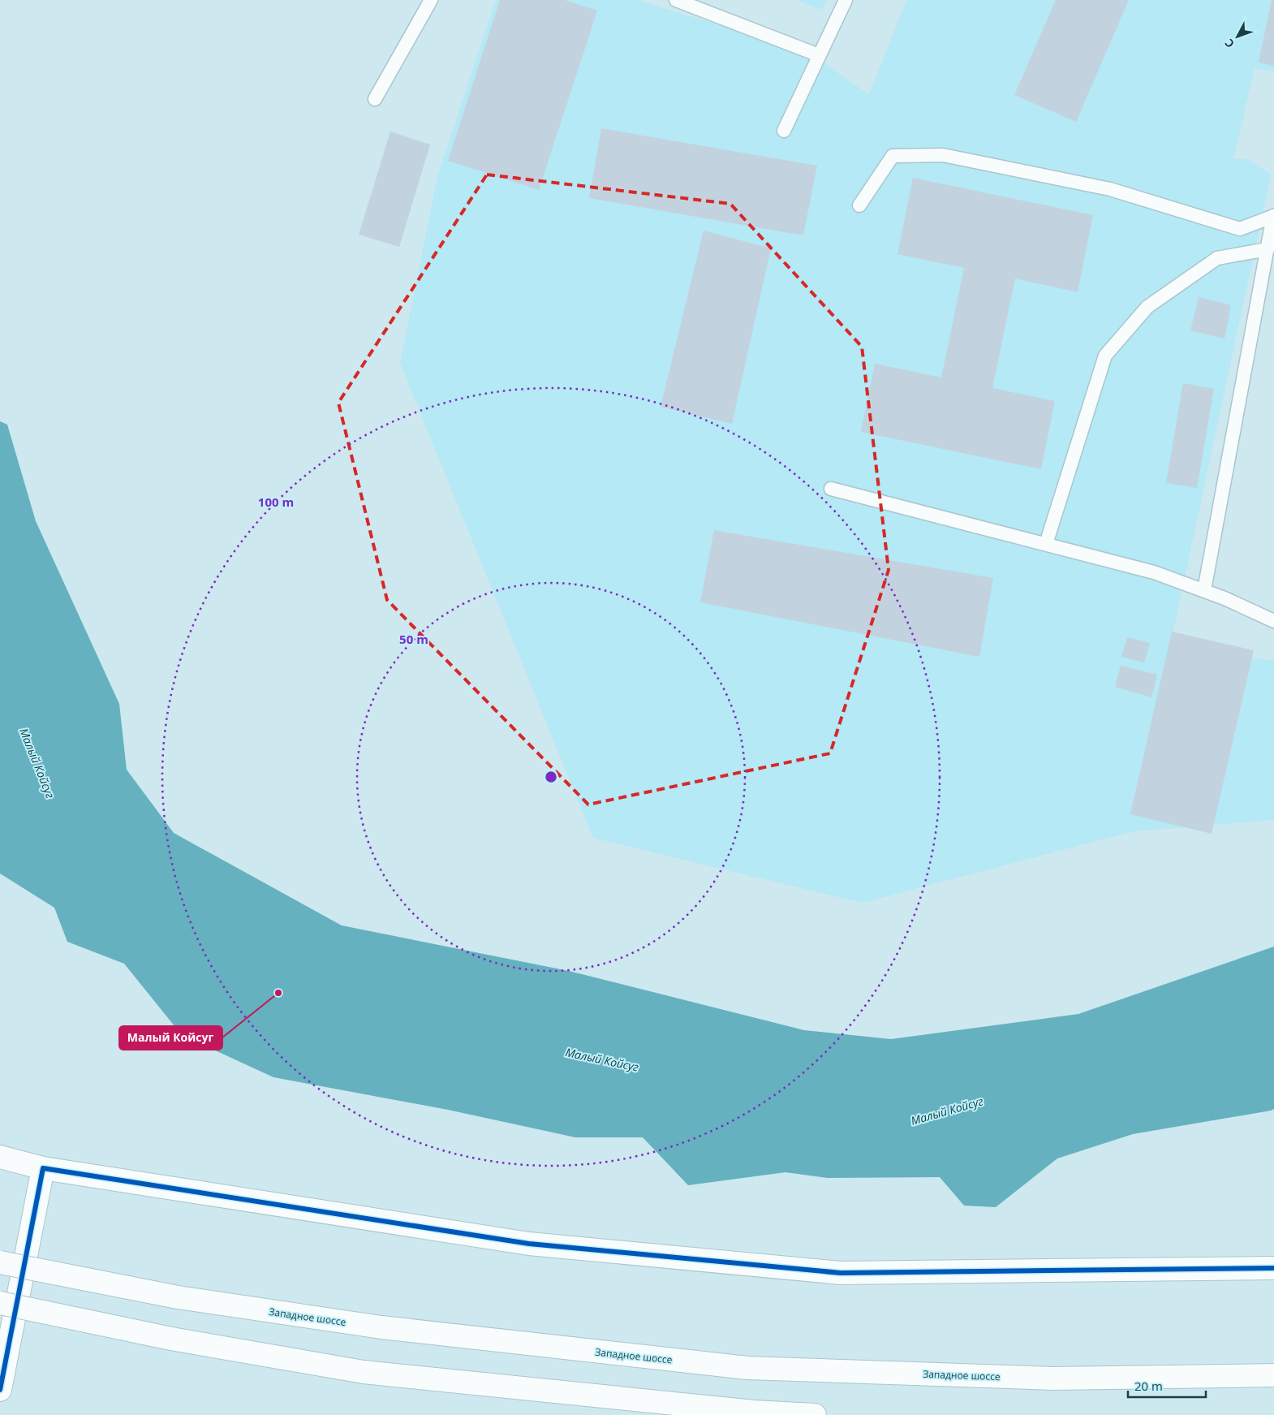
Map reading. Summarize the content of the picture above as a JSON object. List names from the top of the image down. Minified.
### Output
{"streets":{"main road":["Западное шоссе"]},"water":["Малый Койсуг"],"places":["Малый Койсуг"],"scale_bar":"20 m","north":"bottom left","rings":["100 m","50 m"]}
